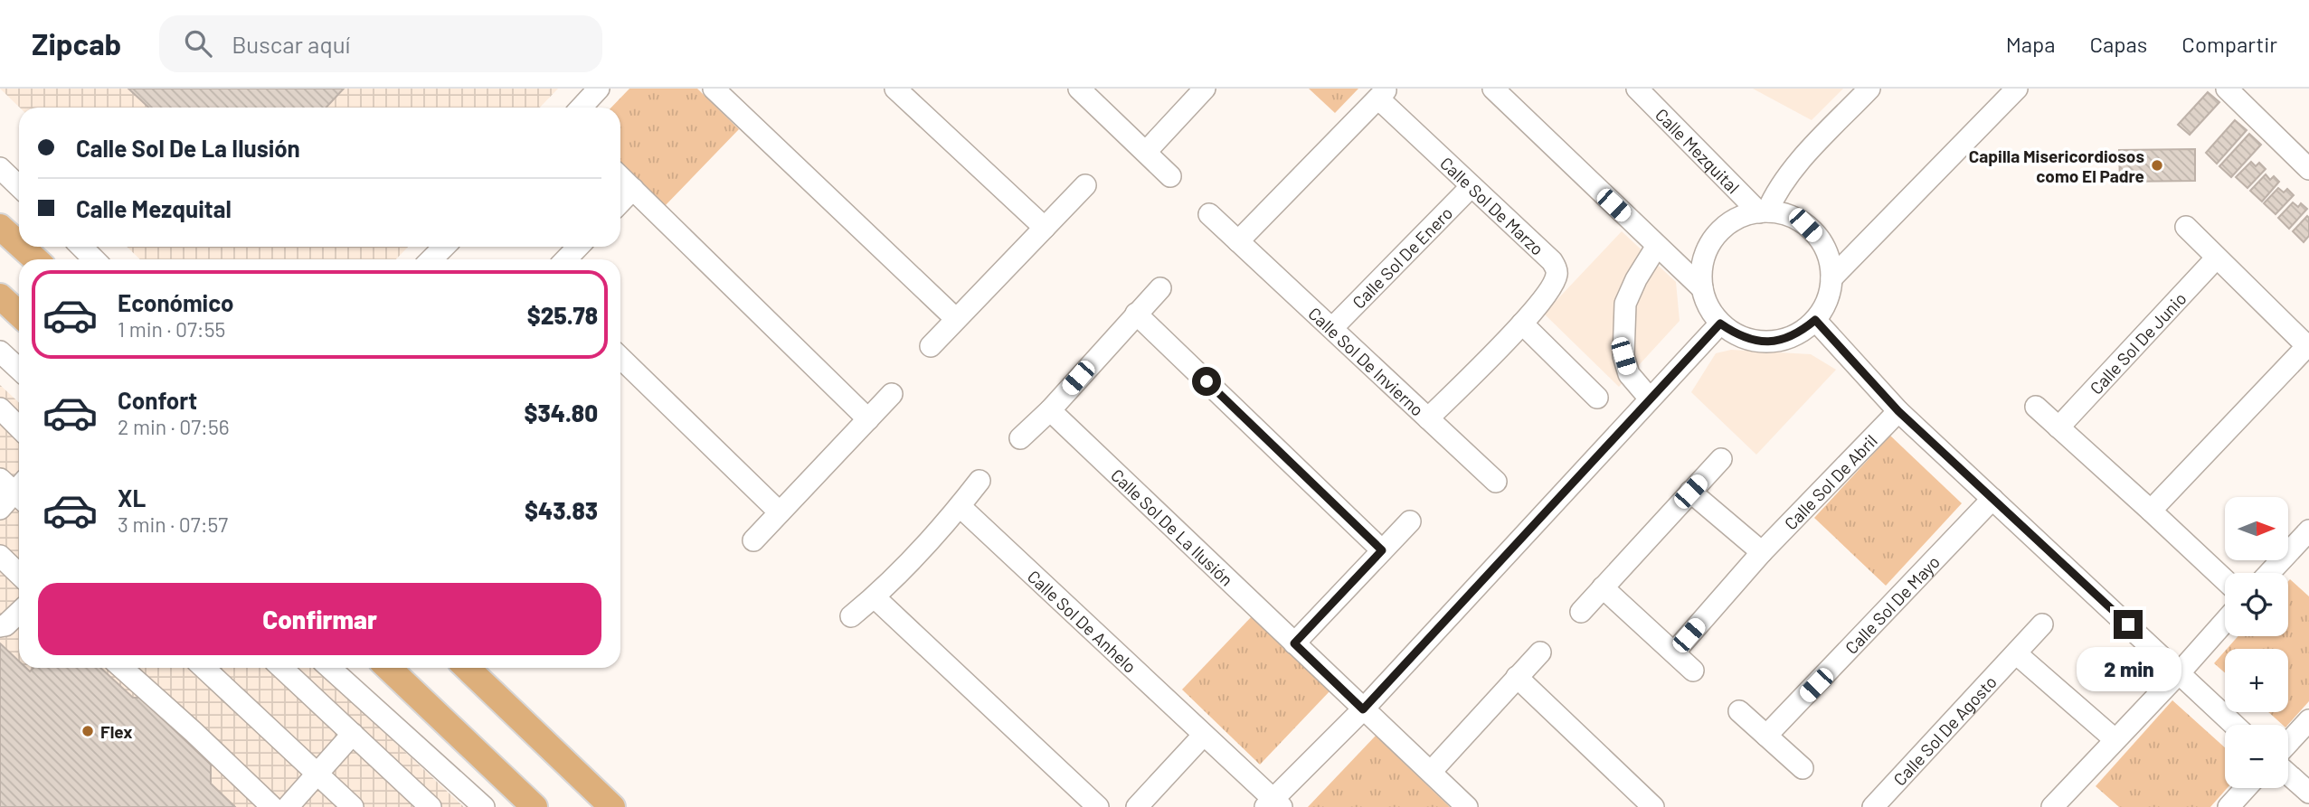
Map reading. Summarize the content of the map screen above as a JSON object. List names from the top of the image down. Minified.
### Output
{"streets":{"street":["Calle Mezquital","Calle Sol De Marzo","Calle Sol De Enero","Calle Sol De Junio","Calle Sol De Invierno","Calle Sol De Abril","Calle Sol De La Ilusión","Calle Sol De Mayo","Calle Sol De Anhelo","Calle Sol De Agosto"]},"crossings":[["Calle Sol De Marzo","Calle Sol De Enero"],["Calle Sol De Marzo","Calle Sol De Invierno"],["Calle Sol De Enero","Calle Sol De Invierno"]],"places":["Capilla Misericordiosos como El Padre","Flex"],"north":"right","page":{"header":"Zipcab","search":"Buscar aquí","nav":["Mapa","Capas","Compartir"],"banner":["Calle Sol De La Ilusión","Calle Mezquital"],"list":[{"name":"Económico","note":"1 min · 07:55","value":"$25.78"},{"name":"Confort","note":"2 min · 07:56","value":"$34.80"},{"name":"XL","note":"3 min · 07:57","value":"$43.83"}],"map_buttons":["+","−"],"buttons":"Confirmar","bubble":"2 min"}}
